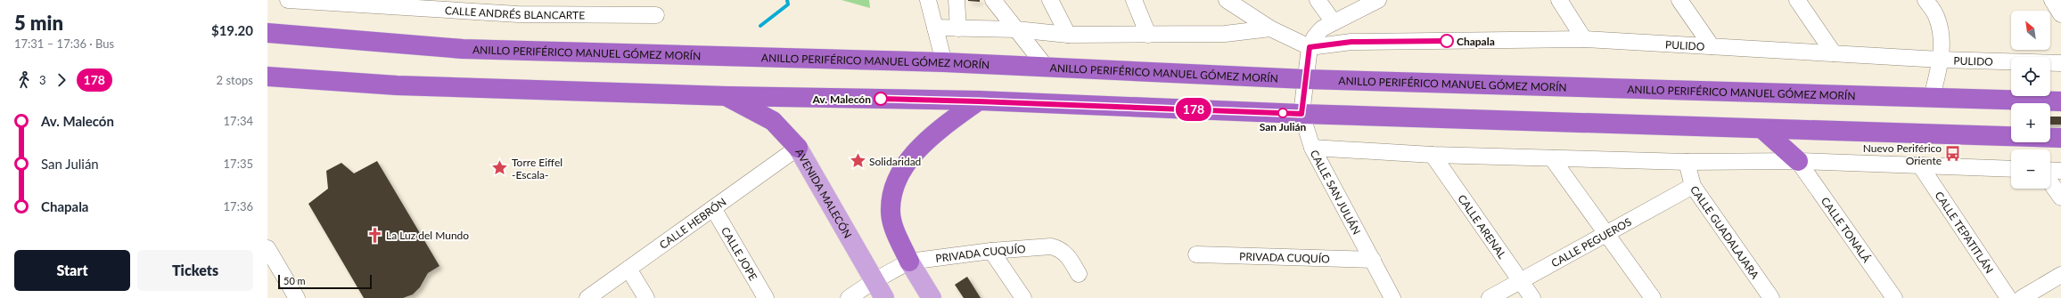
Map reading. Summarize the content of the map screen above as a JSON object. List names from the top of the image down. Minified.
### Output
{"streets":{"highway":["ANILLO PERIFÉRICO MANUEL GÓMEZ MORÍN","AVENIDA MALECÓN"],"street":["CALLE ANDRÉS BLANCARTE","PULIDO","CALLE SAN JULIÁN","CALLE HEBRÓN","CALLE ARENAL","CALLE TONALÁ","CALLE GUADALAJARA","CALLE TEPATITLÁN","CALLE PEGUEROS","CALLE JOPE","PRIVADA CUQUÍO"]},"crossings":[["PULIDO","CALLE SAN JULIÁN"],["ANILLO PERIFÉRICO MANUEL GÓMEZ MORÍN","CALLE SAN JULIÁN"],["CALLE SAN JULIÁN","PRIVADA CUQUÍO"],["AVENIDA MALECÓN","CALLE HEBRÓN"],["AVENIDA MALECÓN","PRIVADA CUQUÍO"],["CALLE HEBRÓN","CALLE JOPE"],["CALLE ARENAL","CALLE PEGUEROS"],["CALLE GUADALAJARA","CALLE PEGUEROS"]],"places":{"other":["Chapala","Av. Malecón","San Julián"],"bus stop":["Nuevo Periférico Oriente"],"place":["Solidaridad","Torre Eiffel -Escala-"],"church":["La Luz del Mundo"]},"lines":["bus line 178"],"scale_bar":"50 m","north":"top left","page":{"heading":["5 min","17:31 – 17:36 · Bus","$19.20"],"on_map":"178","map_buttons":["+","−"],"legs":["3","178","2 stops"],"list":[{"name":"Av. Malecón","value":"17:34"},{"name":"San Julián","value":"17:35"},{"name":"Chapala","value":"17:36"}],"buttons":["Start","Tickets"],"scale":"50 m"}}
